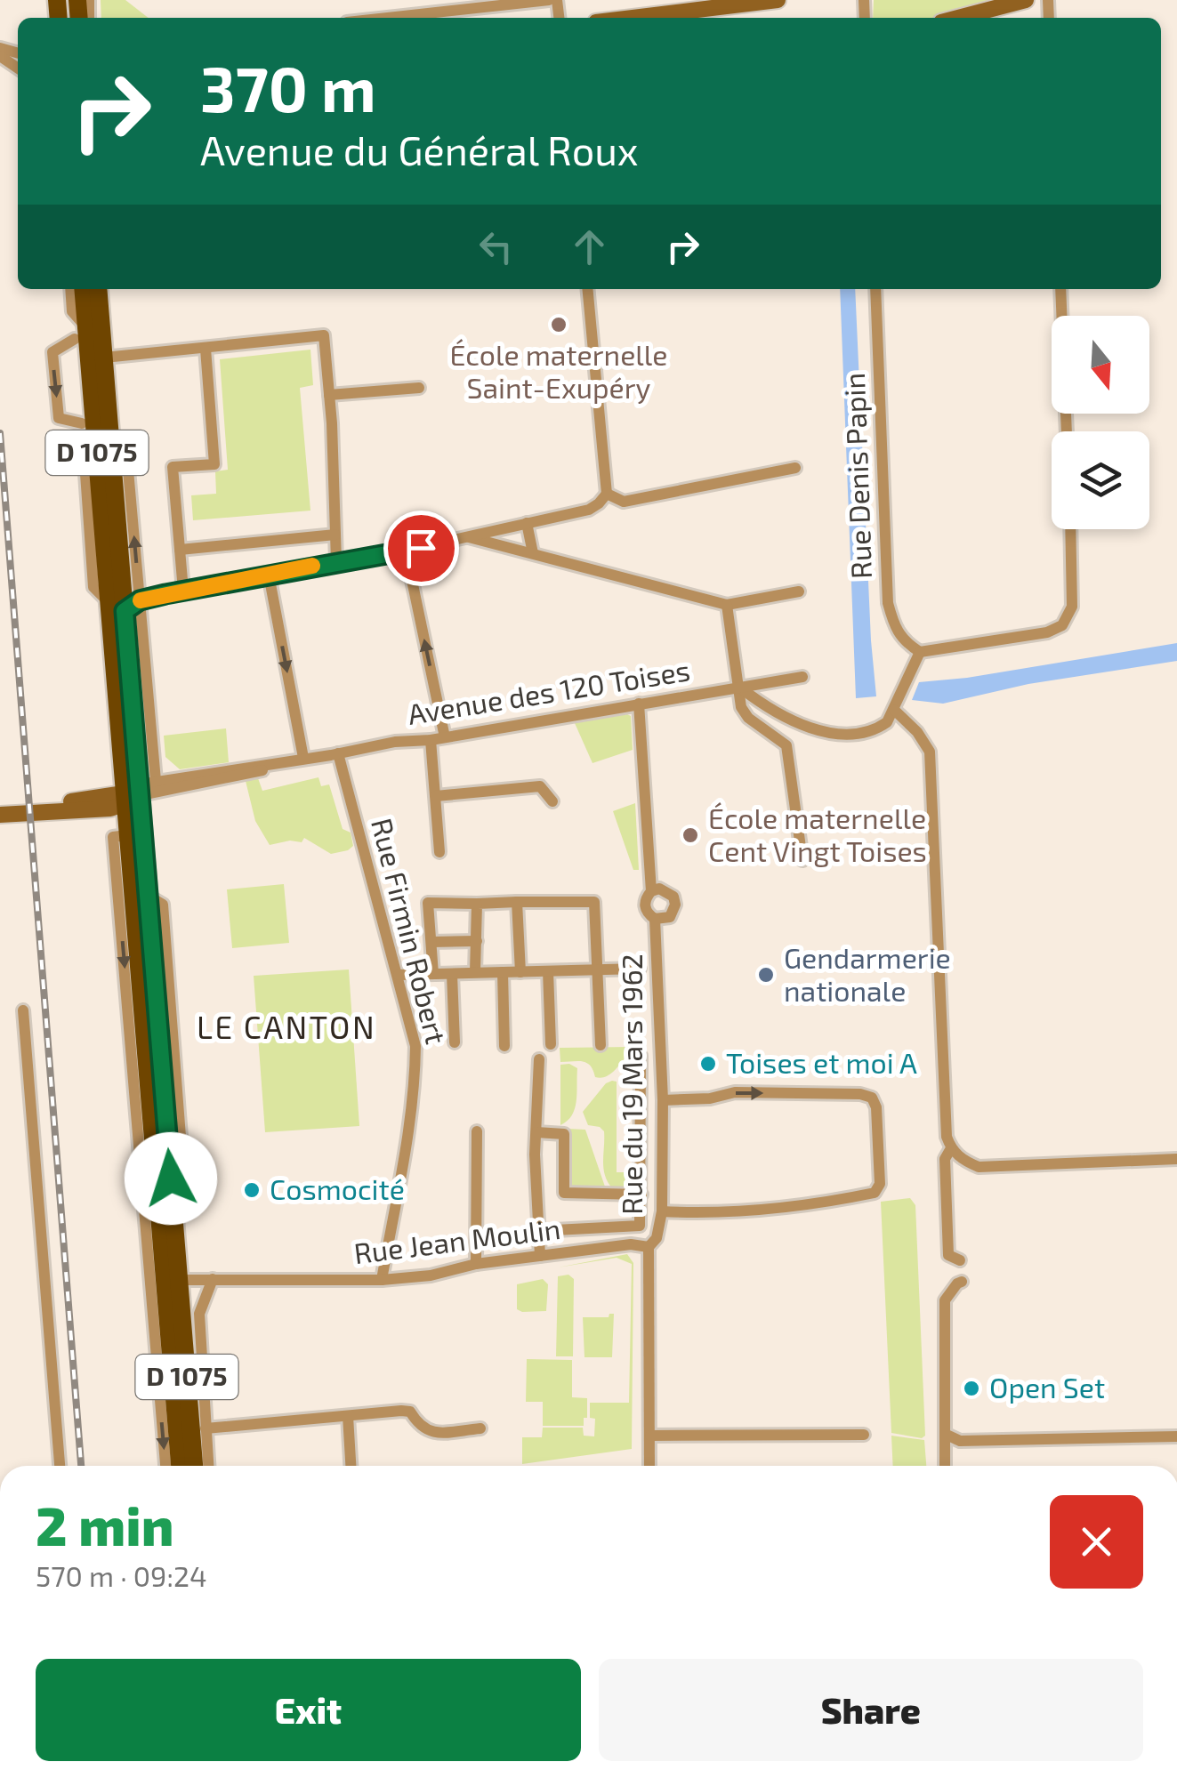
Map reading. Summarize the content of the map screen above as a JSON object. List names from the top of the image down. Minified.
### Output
{"streets":{"main road":["D 1075"],"street":["Rue Denis Papin","Avenue des 120 Toises","Rue Firmin Robert","Rue du 19 Mars 1962","Rue Jean Moulin"]},"crossings":[["D 1075","Avenue des 120 Toises"],["D 1075","Rue Jean Moulin"],["Avenue des 120 Toises","Rue Firmin Robert"],["Avenue des 120 Toises","Rue du 19 Mars 1962"],["Rue Firmin Robert","Rue Jean Moulin"],["Rue du 19 Mars 1962","Rue Jean Moulin"]],"districts":["LE CANTON"],"places":["École maternelle Saint-Exupéry","École maternelle Cent Vingt Toises","Gendarmerie nationale","Toises et moi A","Cosmocité","Open Set"],"north":"bottom","page":{"turn":["370 m","Avenue du Général Roux"],"heading":["2 min","570 m · 09:24"],"buttons":["Exit","Share"]}}
